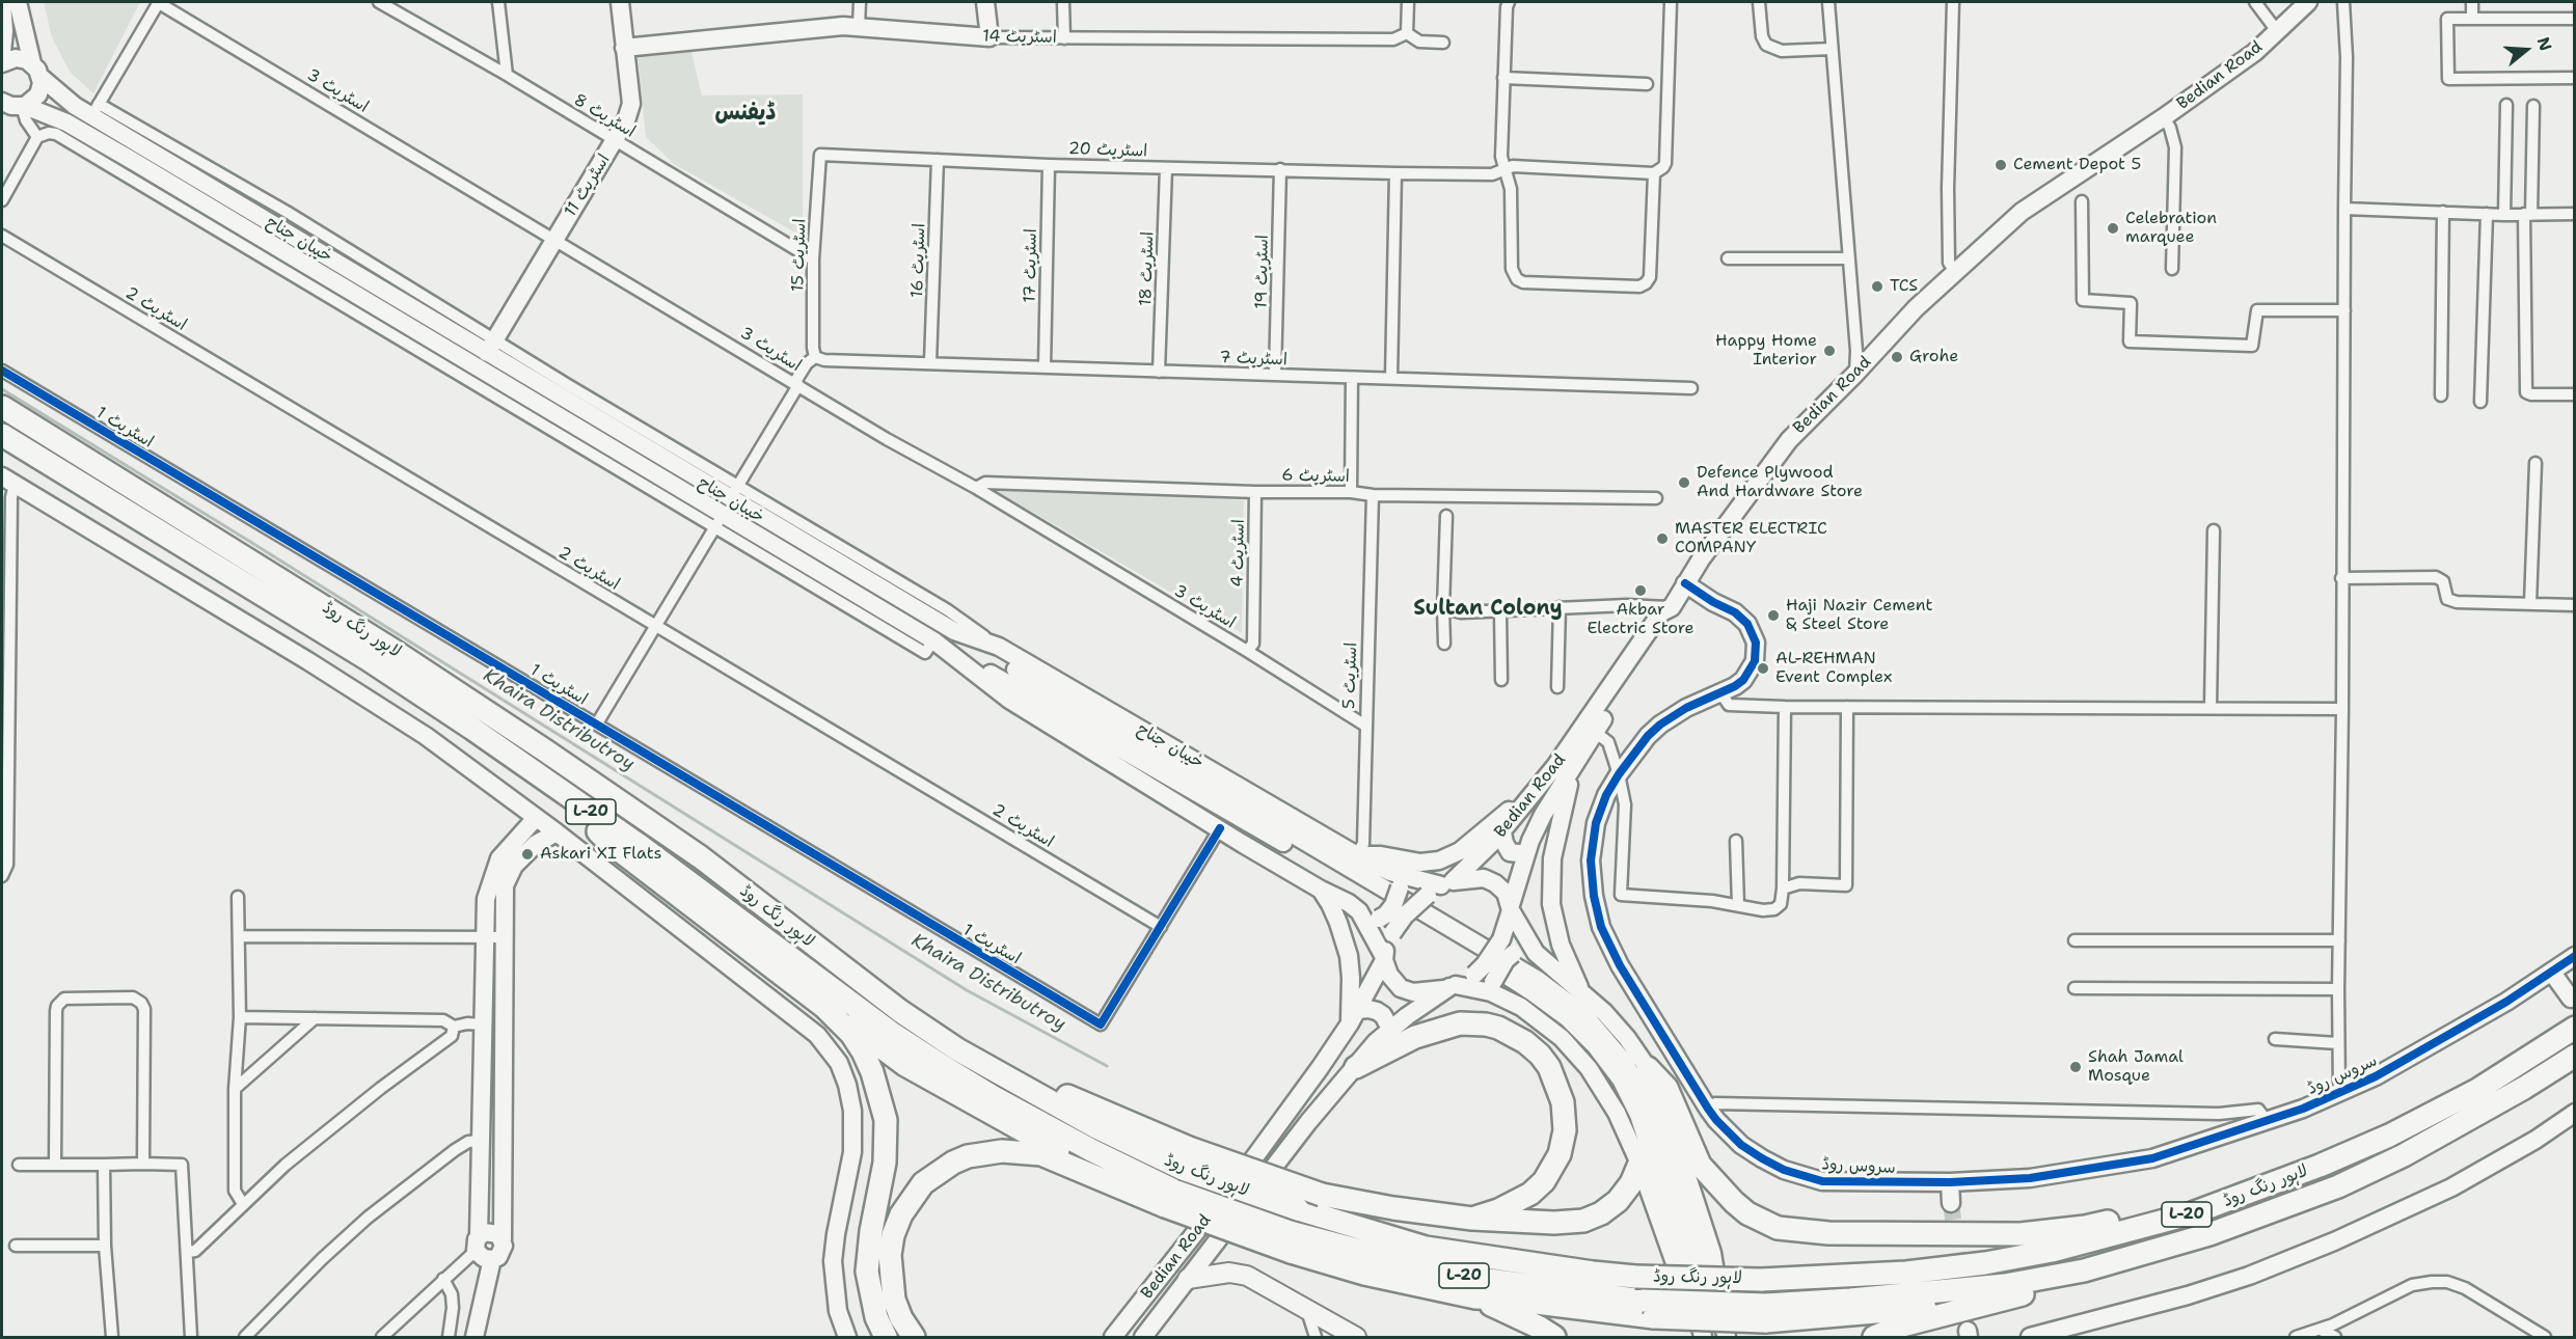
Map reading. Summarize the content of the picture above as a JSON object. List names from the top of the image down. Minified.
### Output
{"streets":{"highway":["لاہور رنگ روڈ","L-20"],"main road":["اسٹریٹ 14","Bedian Road","اسٹریٹ 11","خیبان جناح","سروس روڈ"],"street":["اسٹریٹ 3","اسٹریٹ 8","اسٹریٹ 20","اسٹریٹ 15","اسٹریٹ 16","اسٹریٹ 17","اسٹریٹ 18","اسٹریٹ 19","اسٹریٹ 2","اسٹریٹ 7","اسٹریٹ 1","اسٹریٹ 6","اسٹریٹ 4","اسٹریٹ 5"]},"crossings":[["اسٹریٹ 14","اسٹریٹ 11"],["Bedian Road","خیبان جناح"],["Bedian Road","سروس روڈ"],["اسٹریٹ 3","اسٹریٹ 11"],["اسٹریٹ 3","اسٹریٹ 6"],["اسٹریٹ 3","اسٹریٹ 4"],["اسٹریٹ 3","اسٹریٹ 5"],["اسٹریٹ 8","اسٹریٹ 11"],["اسٹریٹ 8","اسٹریٹ 15"],["اسٹریٹ 20","اسٹریٹ 15"],["اسٹریٹ 20","اسٹریٹ 16"],["اسٹریٹ 20","اسٹریٹ 17"],["اسٹریٹ 20","اسٹریٹ 18"],["اسٹریٹ 20","اسٹریٹ 19"],["اسٹریٹ 11","خیبان جناح"],["خیبان جناح","اسٹریٹ 5"],["اسٹریٹ 15","اسٹریٹ 7"],["اسٹریٹ 16","اسٹریٹ 7"],["اسٹریٹ 17","اسٹریٹ 7"],["اسٹریٹ 18","اسٹریٹ 7"],["اسٹریٹ 19","اسٹریٹ 7"],["اسٹریٹ 2","اسٹریٹ 1"],["اسٹریٹ 6","اسٹریٹ 4"],["اسٹریٹ 6","اسٹریٹ 5"]],"districts":["ڈیفنس","Sultan Colony"],"water":["Khaira Distributroy"],"places":["Cement Depot 5","Celebration marquee","TCS","Happy Home Interior","Grohe","Defence Plywood And Hardware Store","MASTER ELECTRIC COMPANY","Akbar Electric Store","Haji Nazir Cement & Steel Store","AL-REHMAN Event Complex","Askari XI Flats","Shah Jamal Mosque"],"north":"right"}
